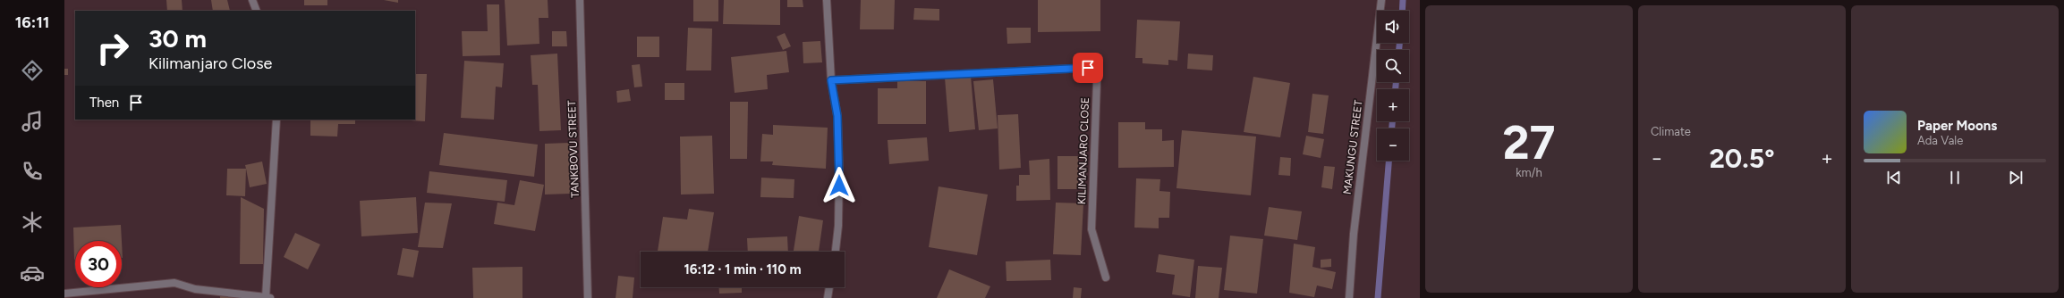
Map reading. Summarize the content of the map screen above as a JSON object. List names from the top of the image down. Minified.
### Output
{"streets":{"street":["MAKUNGU STREET","TANKBOVU STREET","KILIMANJARO CLOSE"]},"page":{"tabs":"16:11","tile":[["27","km/h"],"Climate"],"map_buttons":["+","−"],"turn":["30 m","Kilimanjaro Close"],"then":"Then","song":["Paper Moons","Ada Vale"],"heat":["−","20.5°","+"],"limit":"30","trip":"16:12 · 1 min · 110 m"}}
